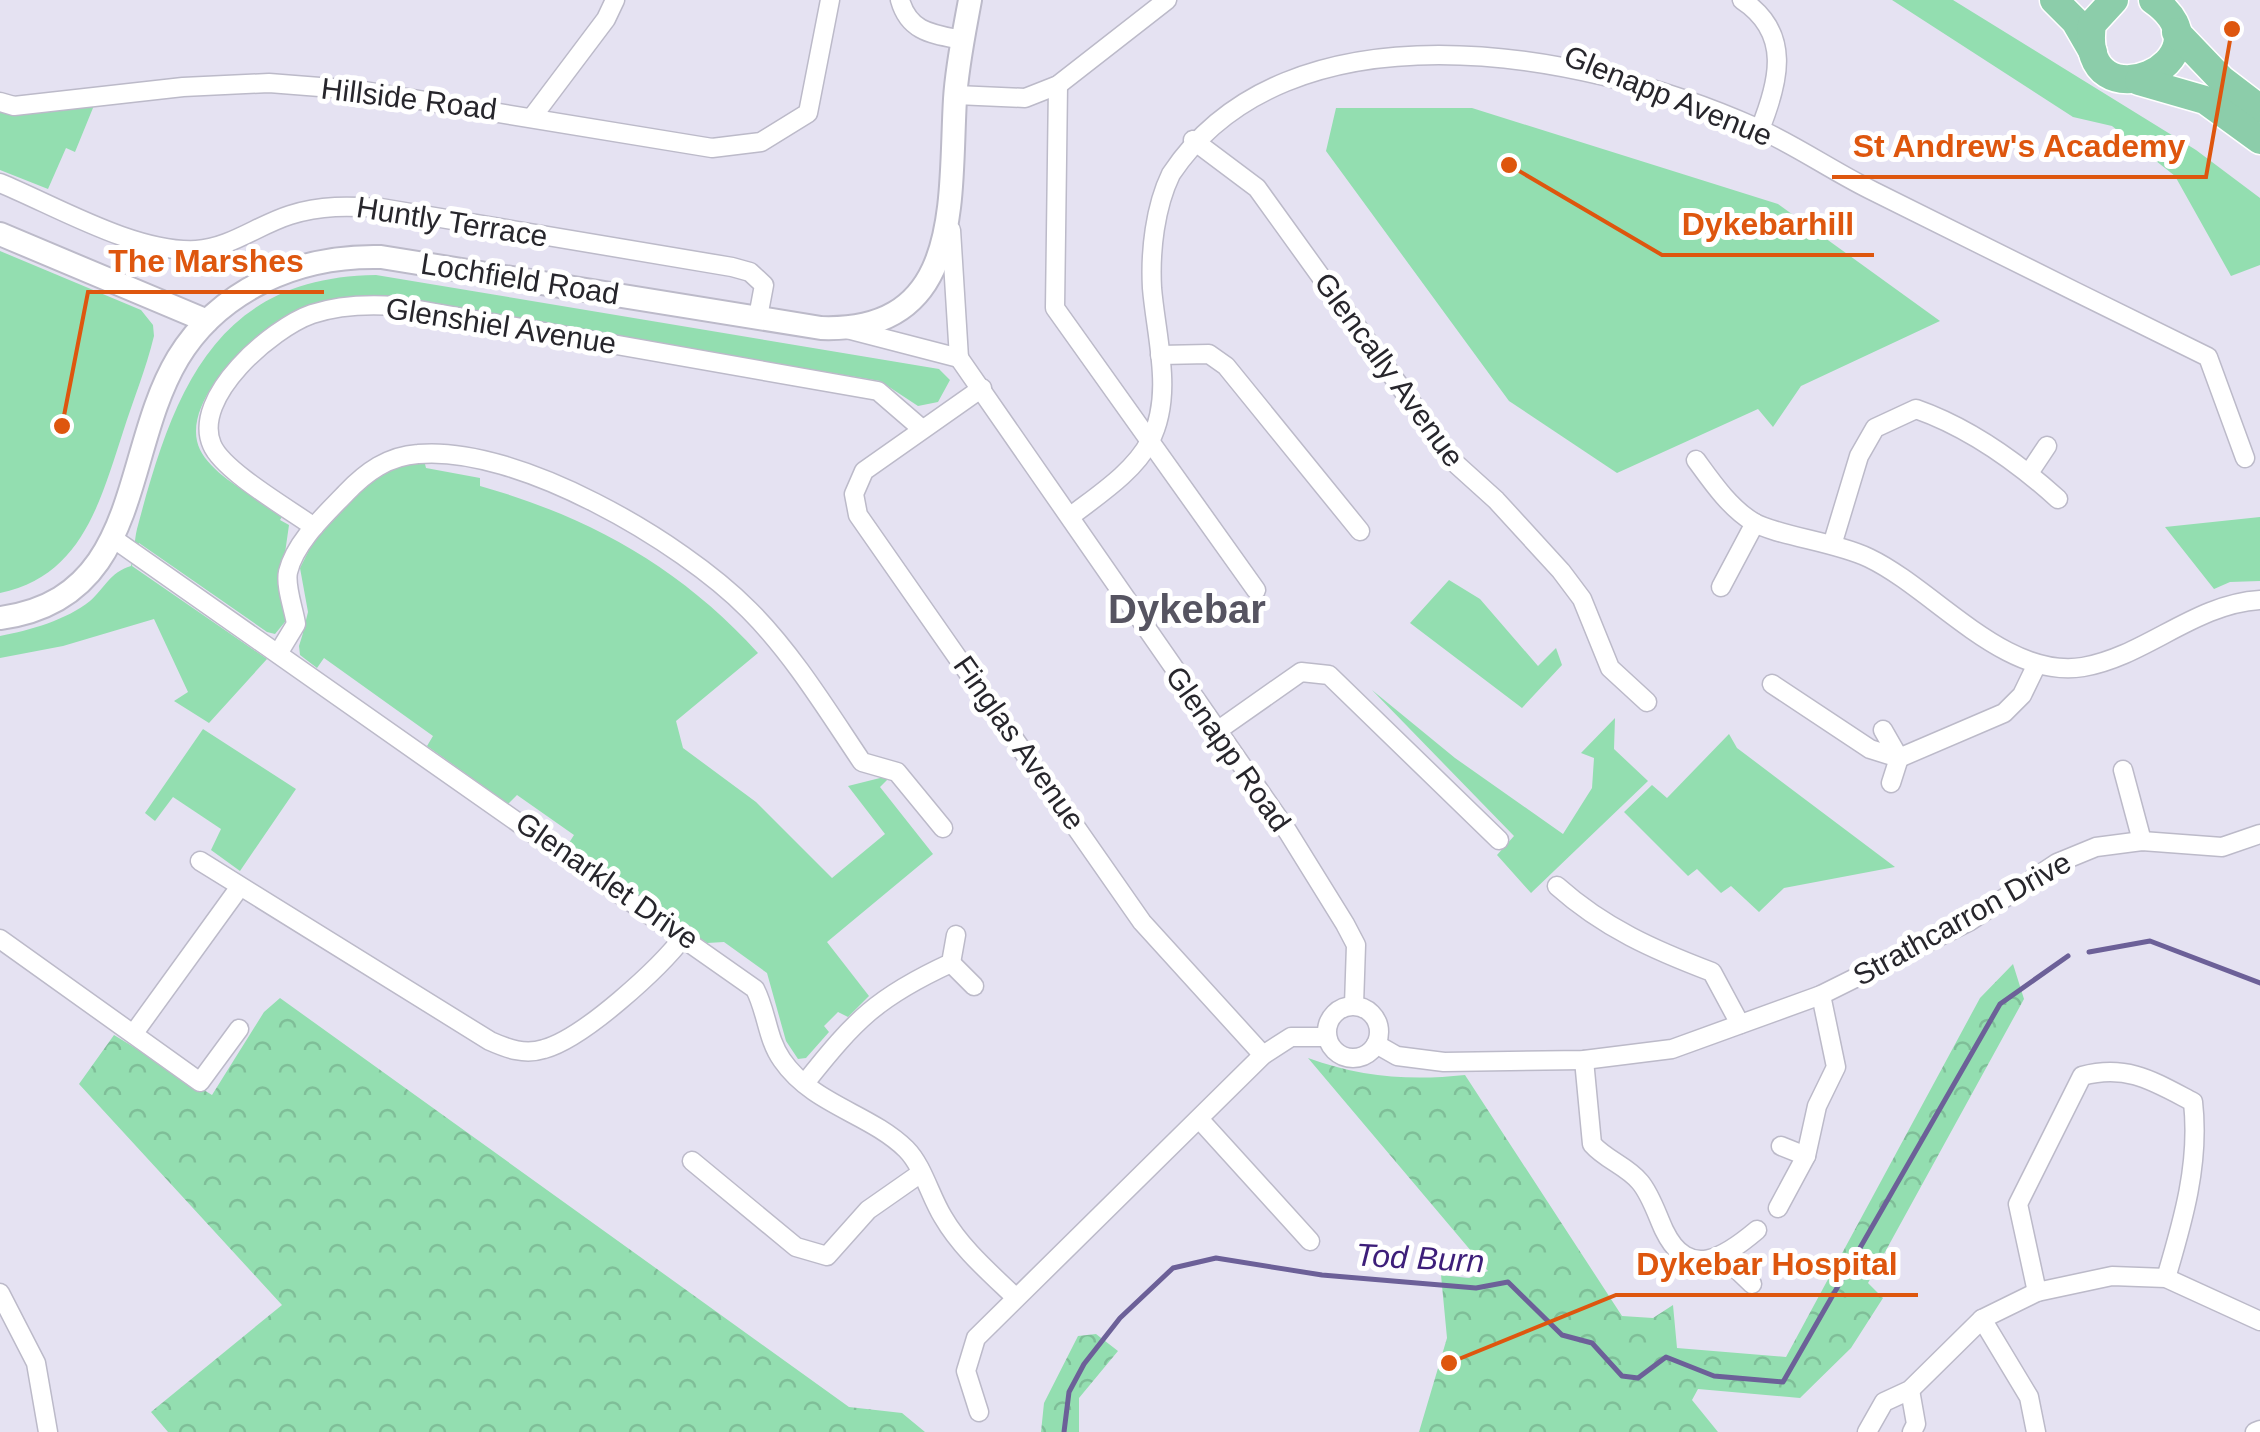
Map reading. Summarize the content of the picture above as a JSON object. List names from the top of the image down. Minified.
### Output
{"streets":{"street":["Glenapp Avenue","Hillside Road","Huntly Terrace","Lochfield Road","Glenshiel Avenue","Glencally Avenue","Finglas Avenue","Glenapp Road","Glenarklet Drive","Strathcarron Drive"]},"crossings":[["Huntly Terrace","Lochfield Road"],["Lochfield Road","Glenarklet Drive"],["Glenshiel Avenue","Finglas Avenue"],["Glenapp Road","Strathcarron Drive"]],"districts":["Dykebar"],"water":["Tod Burn"],"places":["St Andrew's Academy","Dykebarhill","The Marshes","Dykebar Hospital"]}
